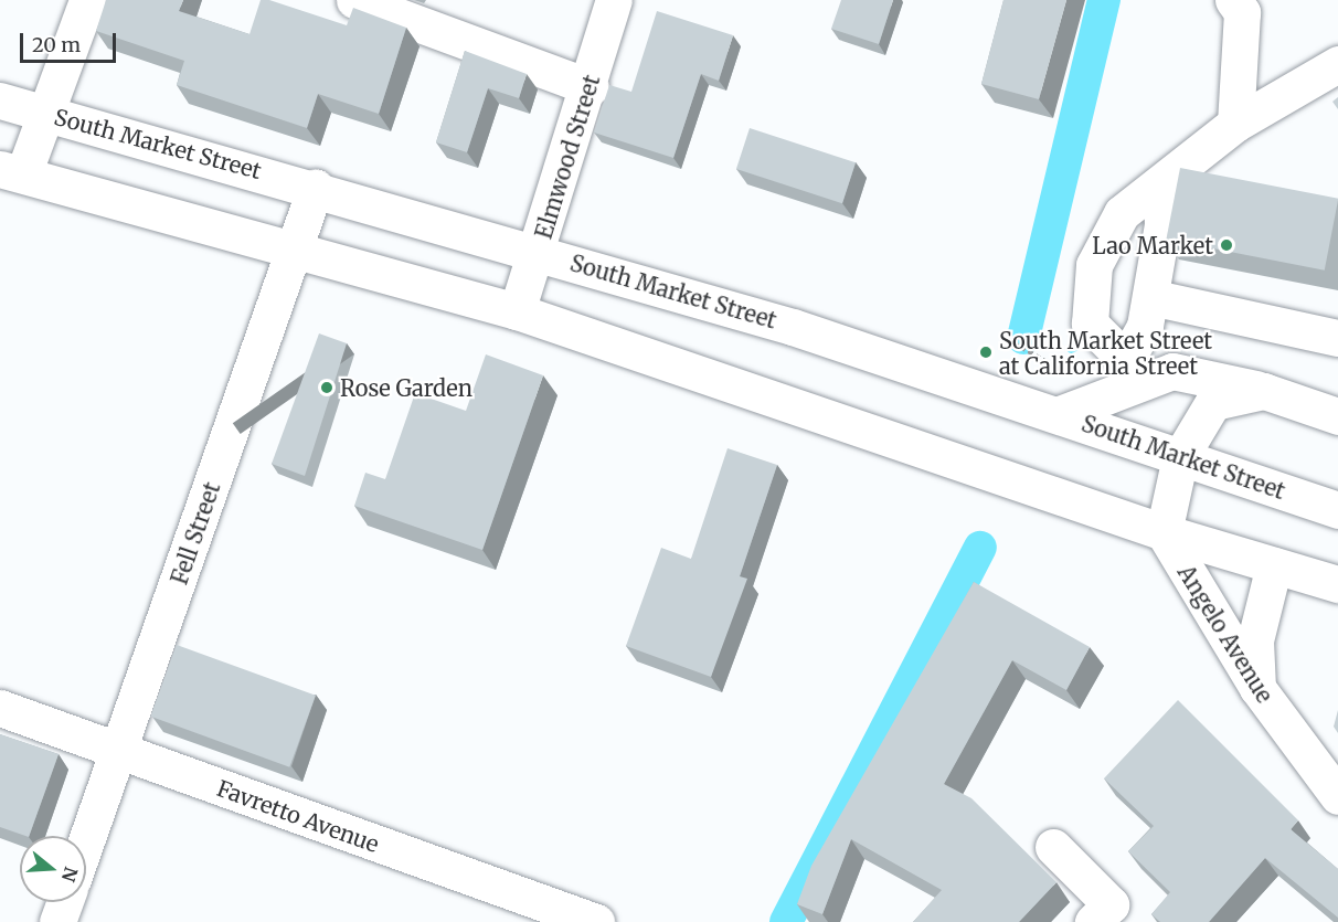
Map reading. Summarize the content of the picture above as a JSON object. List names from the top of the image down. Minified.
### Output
{"streets":{"street":["South Market Street","Elmwood Street","Fell Street","Angelo Avenue","Favretto Avenue"]},"crossings":[["South Market Street","Elmwood Street"],["South Market Street","Fell Street"],["Fell Street","Favretto Avenue"]],"places":["Lao Market","South Market Street at California Street","Rose Garden"],"scale_bar":"20 m","north":"right"}
